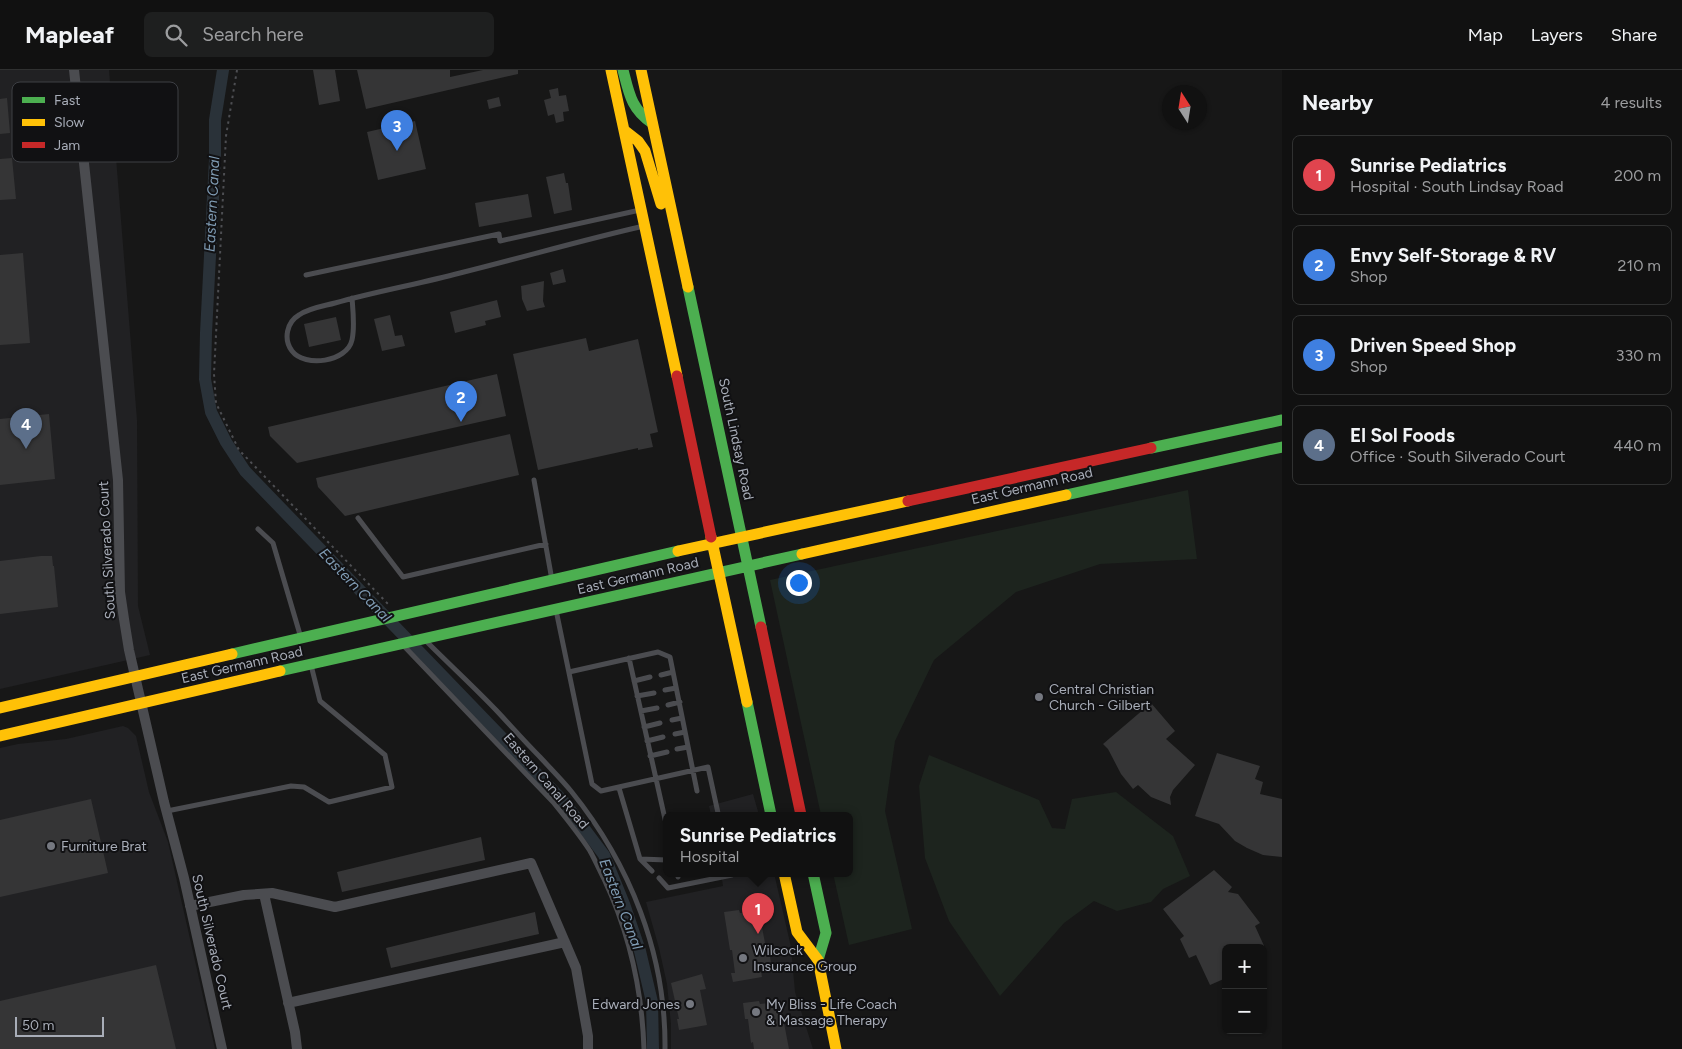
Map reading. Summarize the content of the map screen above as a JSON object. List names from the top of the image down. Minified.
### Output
{"streets":{"main road":["South Lindsay Road","East Germann Road"],"street":["South Silverado Court"],"lane":["Eastern Canal Road"]},"crossings":[["South Lindsay Road","East Germann Road"],["East Germann Road","South Silverado Court"],["East Germann Road","Eastern Canal Road"]],"water":["Eastern Canal"],"places":["Central Christian Church - Gilbert","Furniture Brat","Wilcock Insurance Group","Edward Jones","My Bliss - Life Coach & Massage Therapy"],"legend":["Fast","Slow","Jam"],"scale_bar":"50 m","north":"top","page":{"header":"Mapleaf","search":"Search here","nav":["Map","Layers","Share"],"heading":["Nearby","4 results"],"pins":["3","2","4","1"],"list":[{"mark":"1","name":"Sunrise Pediatrics","note":"Hospital · South Lindsay Road","value":"200 m"},{"mark":"2","name":"Envy Self-Storage & RV","note":"Shop","value":"210 m"},{"mark":"3","name":"Driven Speed Shop","note":"Shop","value":"330 m"},{"mark":"4","name":"El Sol Foods","note":"Office · South Silverado Court","value":"440 m"}],"popup":["Sunrise Pediatrics","Hospital"],"map_buttons":["+","−"],"scale":"50 m"}}
